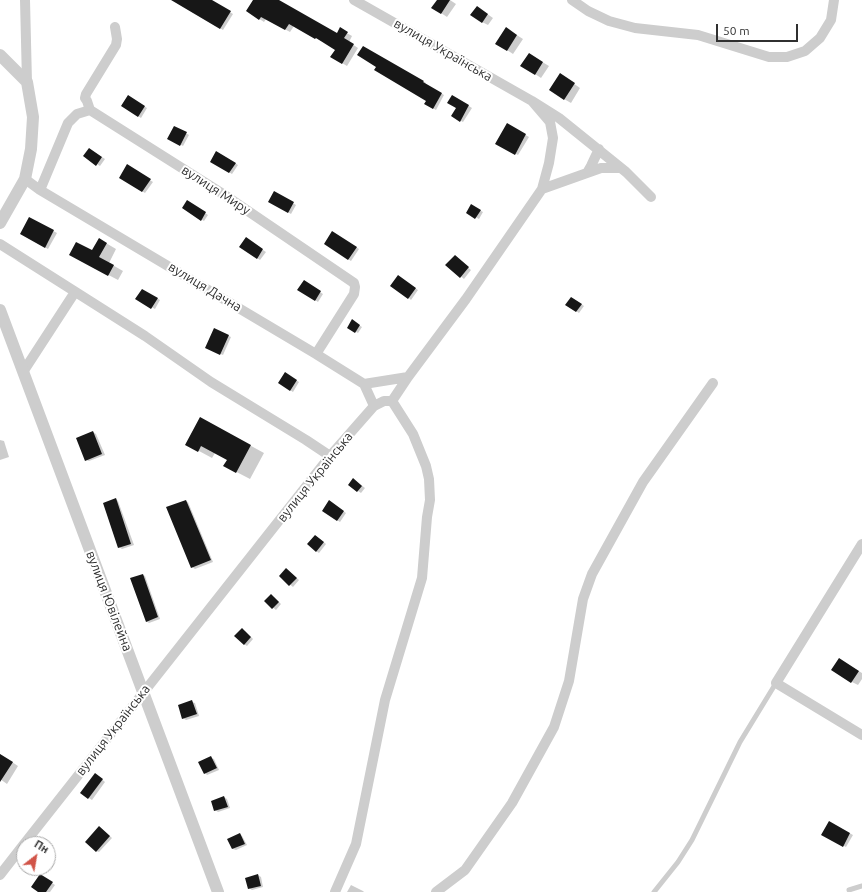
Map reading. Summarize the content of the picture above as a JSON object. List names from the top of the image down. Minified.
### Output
{"streets":{"street":["вулиця Українська","вулиця Миру","вулиця Дачна","вулиця Ювілейна"]},"crossings":[["вулиця Українська","вулиця Ювілейна"],["вулиця Миру","вулиця Дачна"]],"scale_bar":"50 m","north":"top right"}
